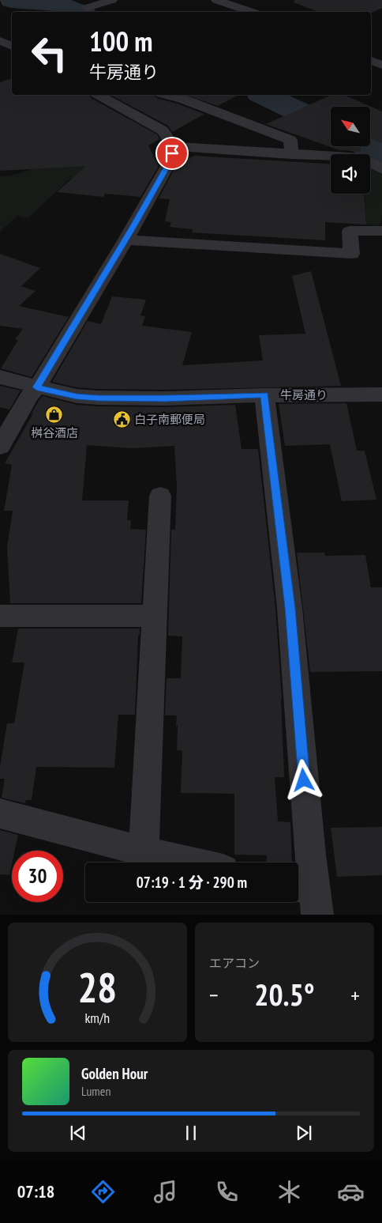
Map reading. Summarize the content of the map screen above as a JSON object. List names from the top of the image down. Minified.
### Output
{"streets":{"street":["牛房通り"]},"places":{"shop":["桝谷酒店"],"public building":["白子南郵便局"]},"north":"top left","page":{"turn":["100 m","牛房通り"],"limit":"30","trip":"07:19 · 1 分 · 290 m","tile":"エアコン","heat":["−","20.5°","+"],"song":["Golden Hour","Lumen"],"tabs":"07:18","gauge":["28","km/h"]}}
